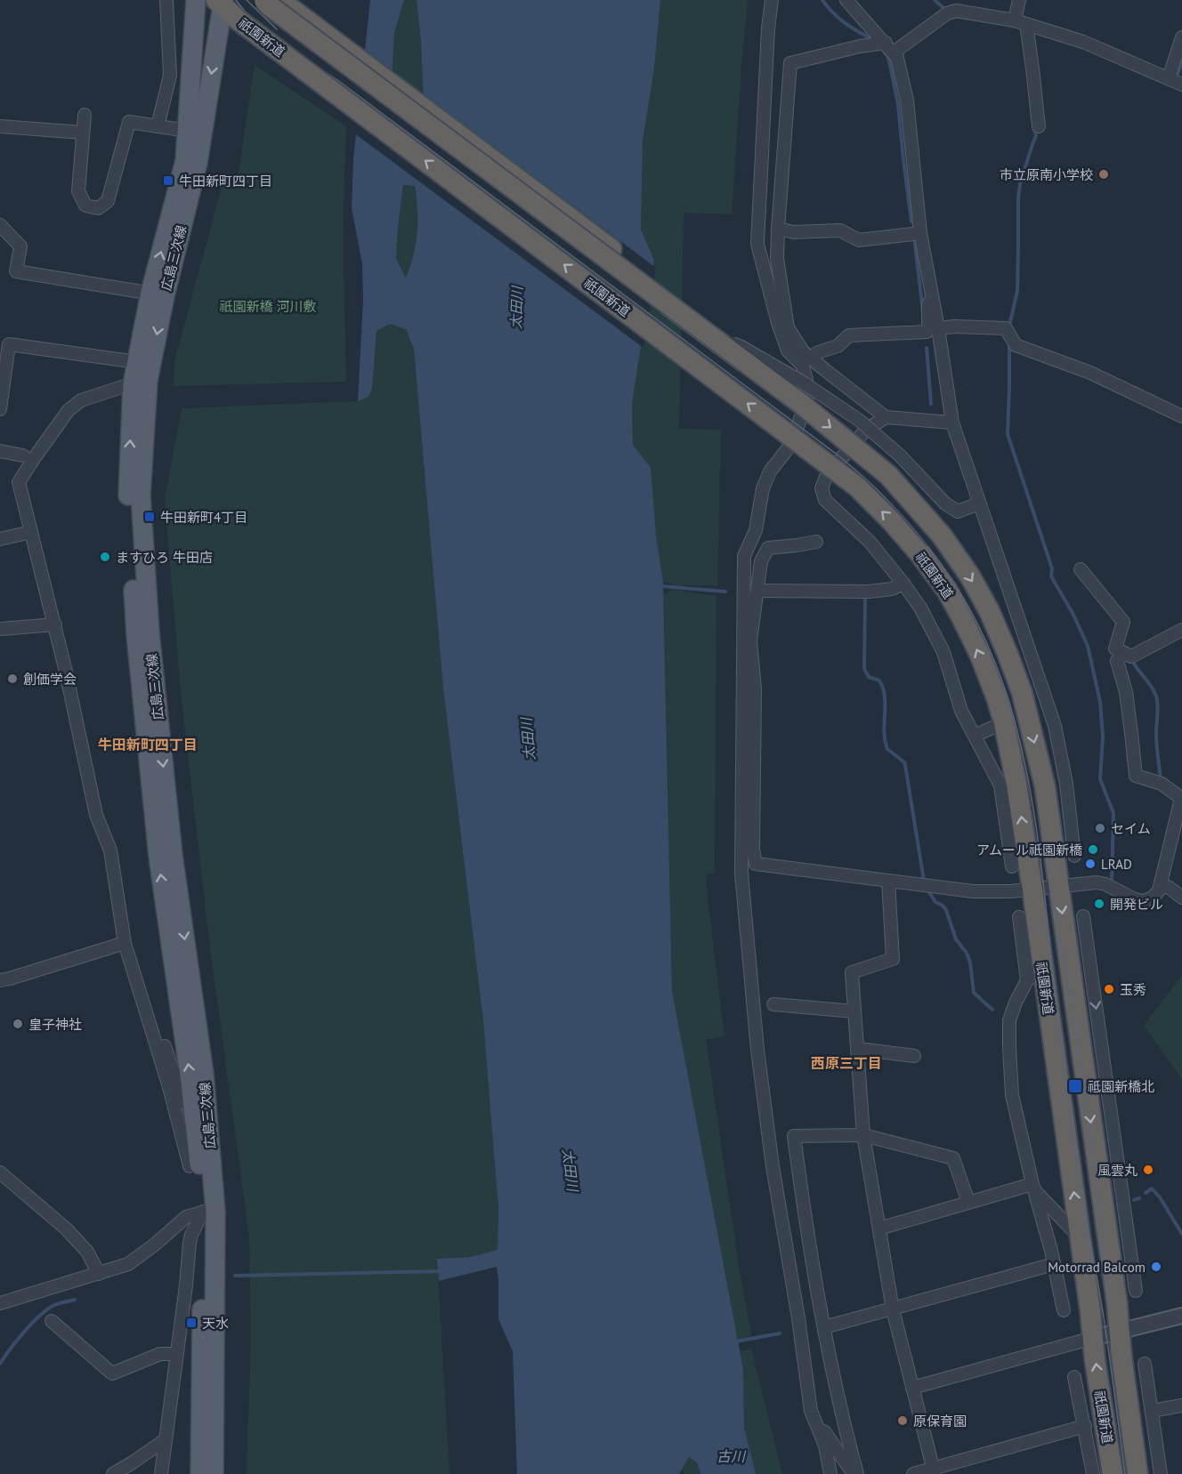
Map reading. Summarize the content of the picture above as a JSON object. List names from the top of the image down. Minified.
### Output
{"streets":{"highway":["祇園新道"],"main road":["広島三次線"]},"crossings":[["祇園新道","広島三次線"]],"districts":["牛田新町四丁目","西原三丁目"],"water":["太田川","古川"],"parks":["祇園新橋 河川敷"],"places":{"other":["市立原南小学校","ますひろ 牛田店","創価学会","セイム","アムール祇園新橋","LRAD","開発ビル","玉秀","皇子神社","風雲丸","Motorrad Balcom","原保育園"],"transit":["牛田新町四丁目","牛田新町4丁目","祗園新橋北","天水"]}}
